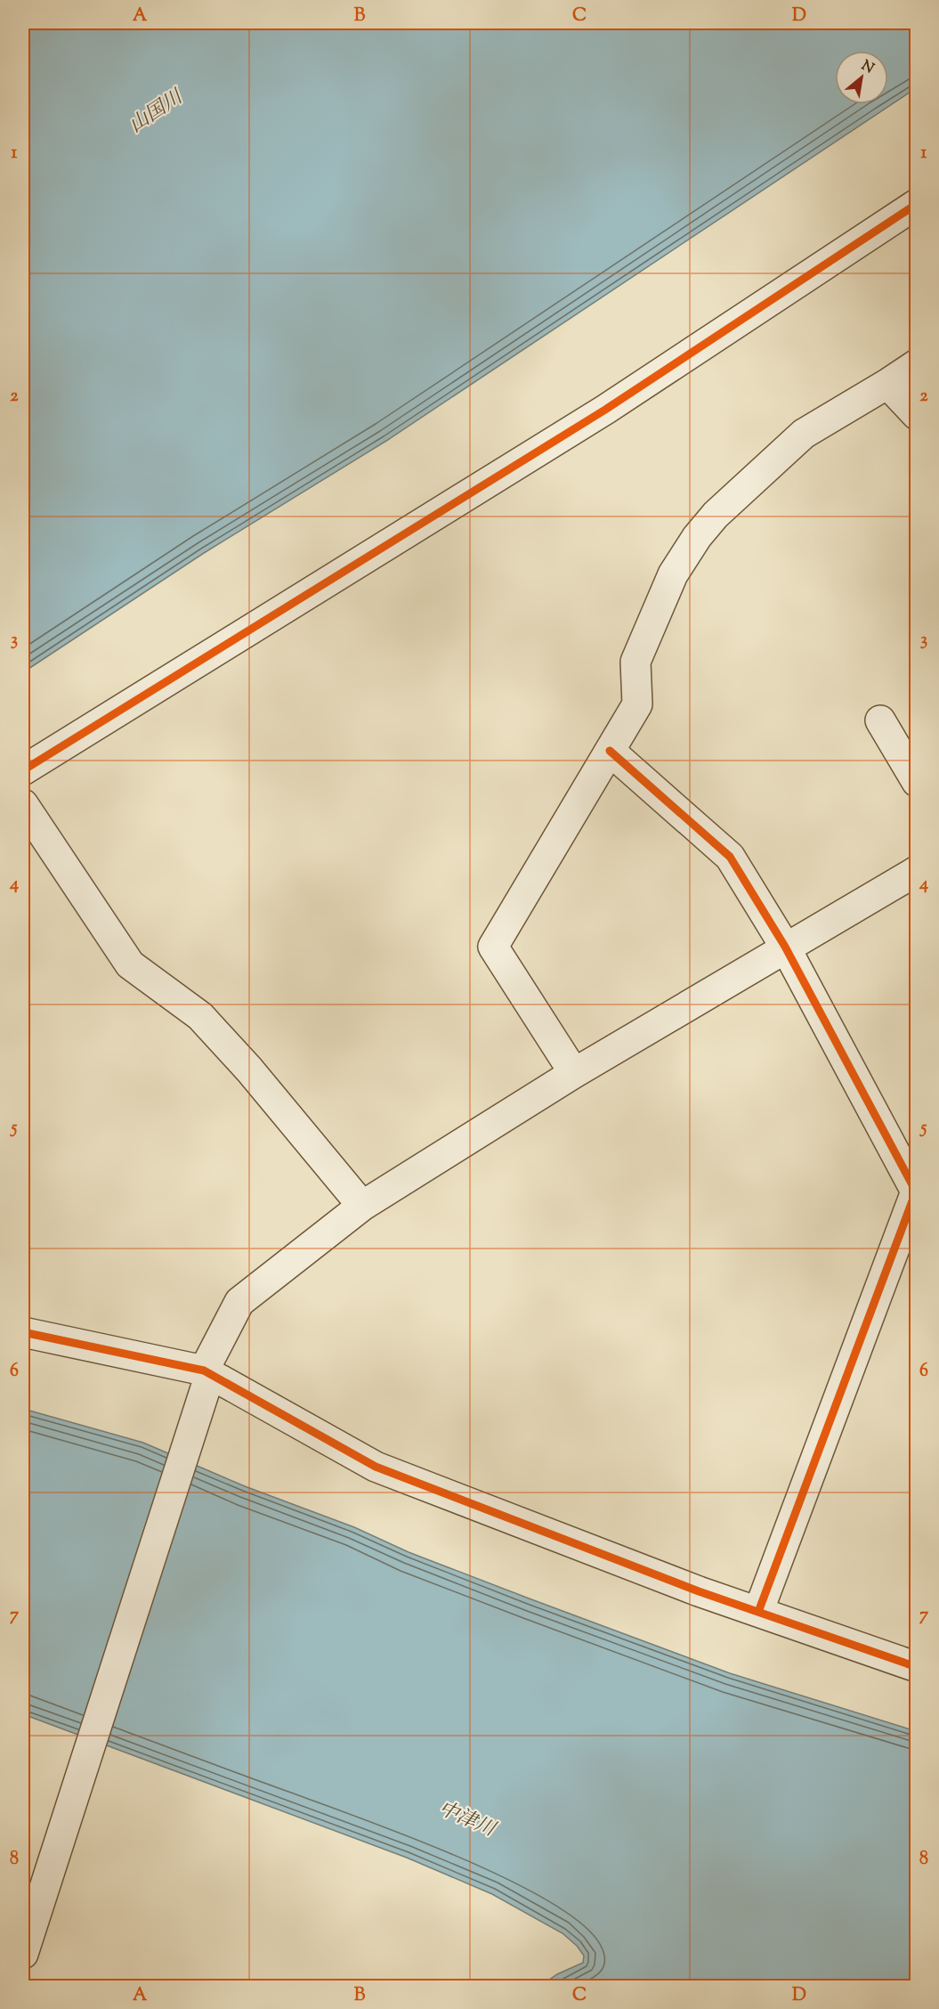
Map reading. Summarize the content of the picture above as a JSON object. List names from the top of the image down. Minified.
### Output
{"water":["山国川","中津川"],"north":"top right","grid":{"columns":["A","B","C","D"],"rows":["1","2","3","4","5","6","7","8"]}}
